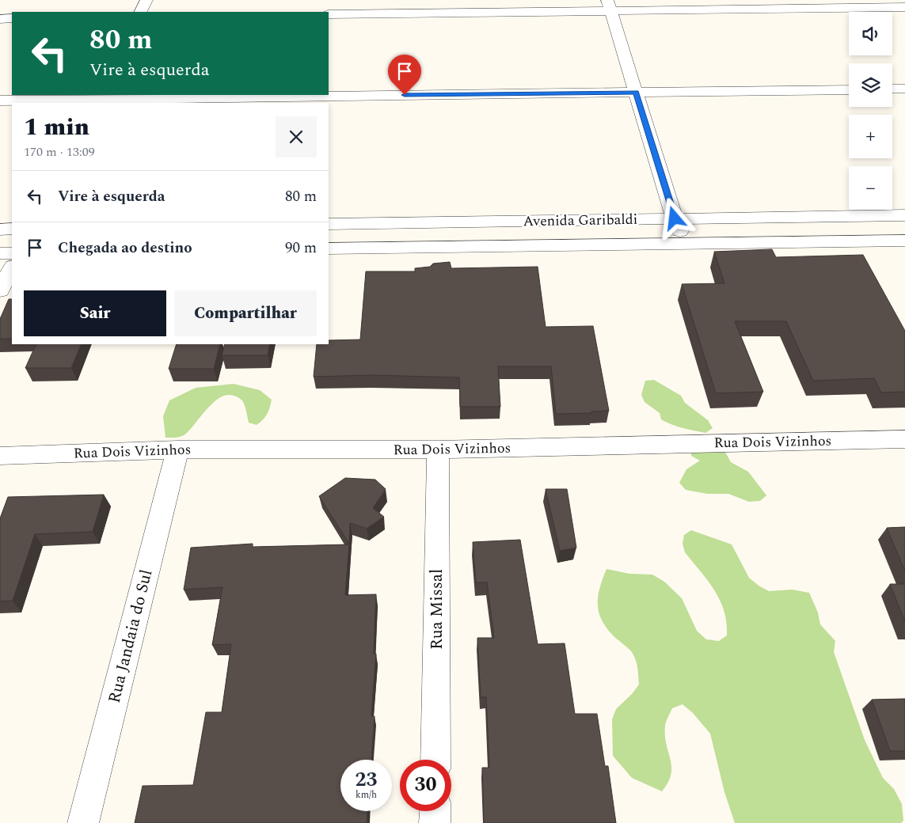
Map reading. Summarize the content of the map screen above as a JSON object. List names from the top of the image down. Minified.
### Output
{"streets":{"street":["Avenida Garibaldi","Rua Dois Vizinhos","Rua Missal","Rua Jandaia do Sul"]},"crossings":[["Rua Dois Vizinhos","Rua Missal"],["Rua Dois Vizinhos","Rua Jandaia do Sul"]],"page":{"map_buttons":["+","−"],"turn":["80 m","Vire à esquerda"],"heading":["1 min","170 m · 13:09"],"list":[{"name":"Vire à esquerda","value":"80 m"},{"name":"Chegada ao destino","value":"90 m"}],"buttons":["Sair","Compartilhar"],"speed":"23 km/h","limit":"30"}}
